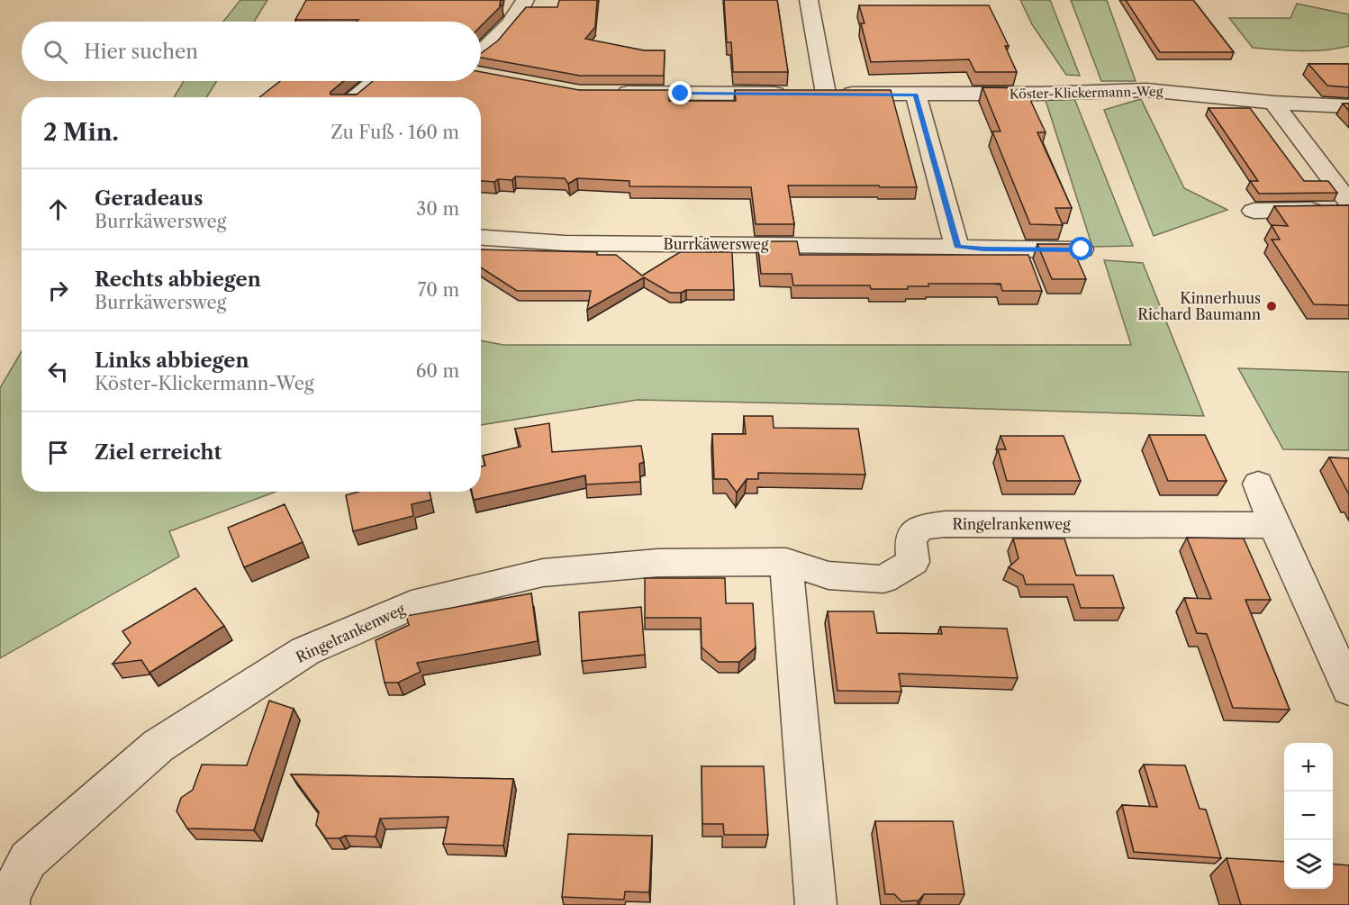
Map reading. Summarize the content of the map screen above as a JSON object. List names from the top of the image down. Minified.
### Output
{"streets":{"street":["Köster-Klickermann-Weg","Burrkäwersweg","Ringelrankenweg"]},"places":["Kinnerhuus Richard Baumann"],"page":{"search":"Hier suchen","heading":["2 Min.","Zu Fuß · 160 m"],"list":[["Geradeaus","Burrkäwersweg","30 m"],["Rechts abbiegen","Burrkäwersweg","70 m"],["Links abbiegen","Köster-Klickermann-Weg","60 m"],"Ziel erreicht"],"map_buttons":["+","−"]}}
